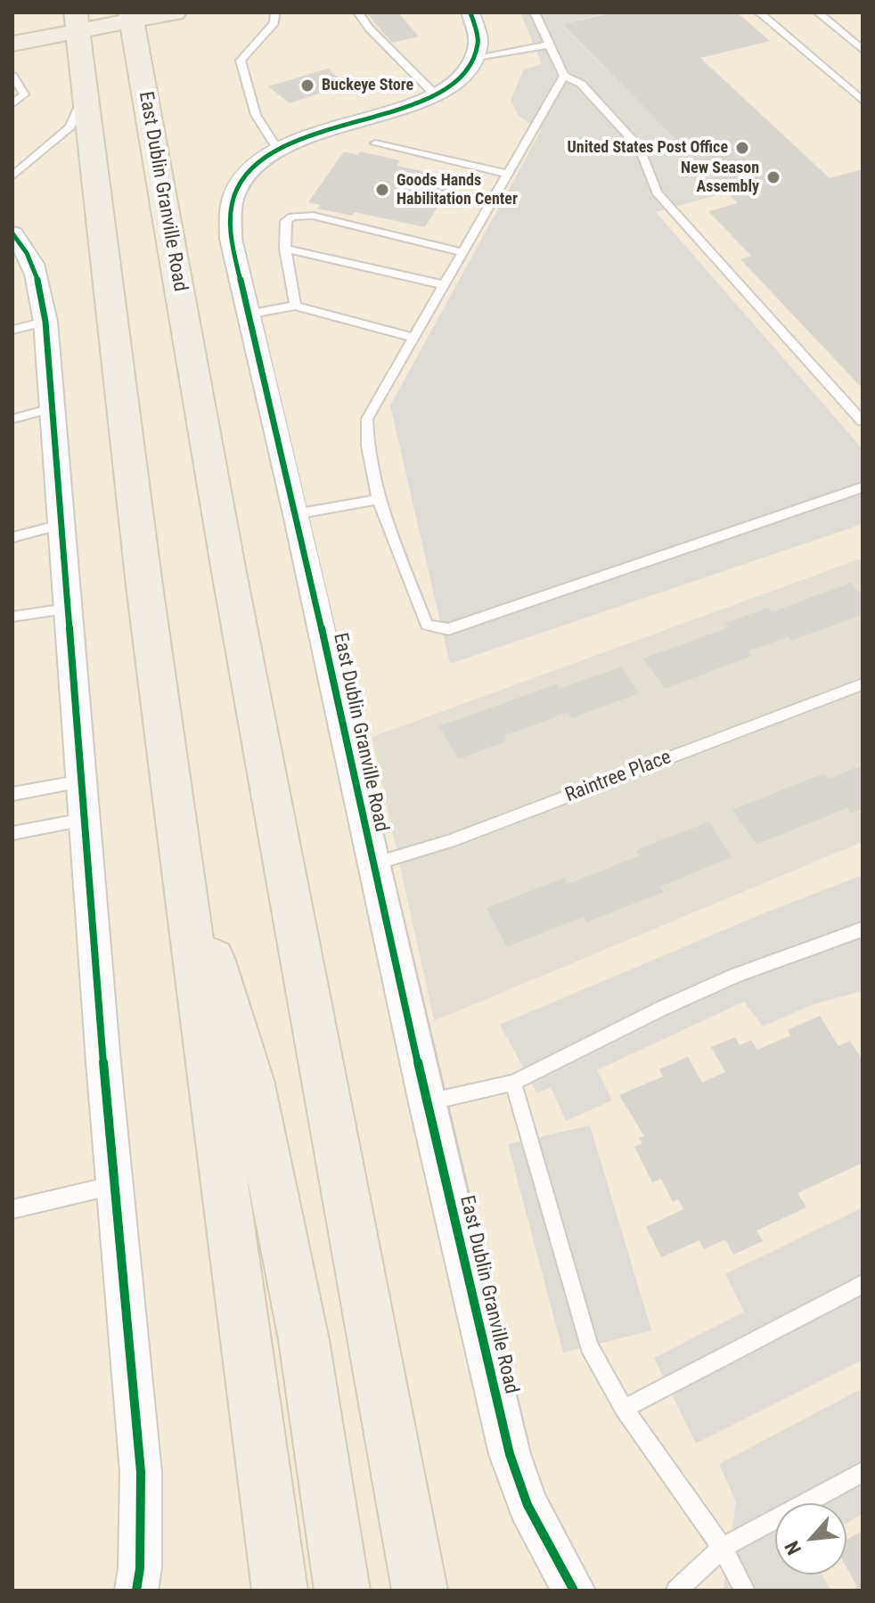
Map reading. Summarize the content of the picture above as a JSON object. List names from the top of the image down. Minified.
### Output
{"streets":{"main road":["East Dublin Granville Road"],"lane":["Raintree Place"]},"crossings":[["East Dublin Granville Road","Raintree Place"]],"places":["Buckeye Store","United States Post Office","New Season Assembly","Goods Hands Habilitation Center"],"north":"bottom left"}
